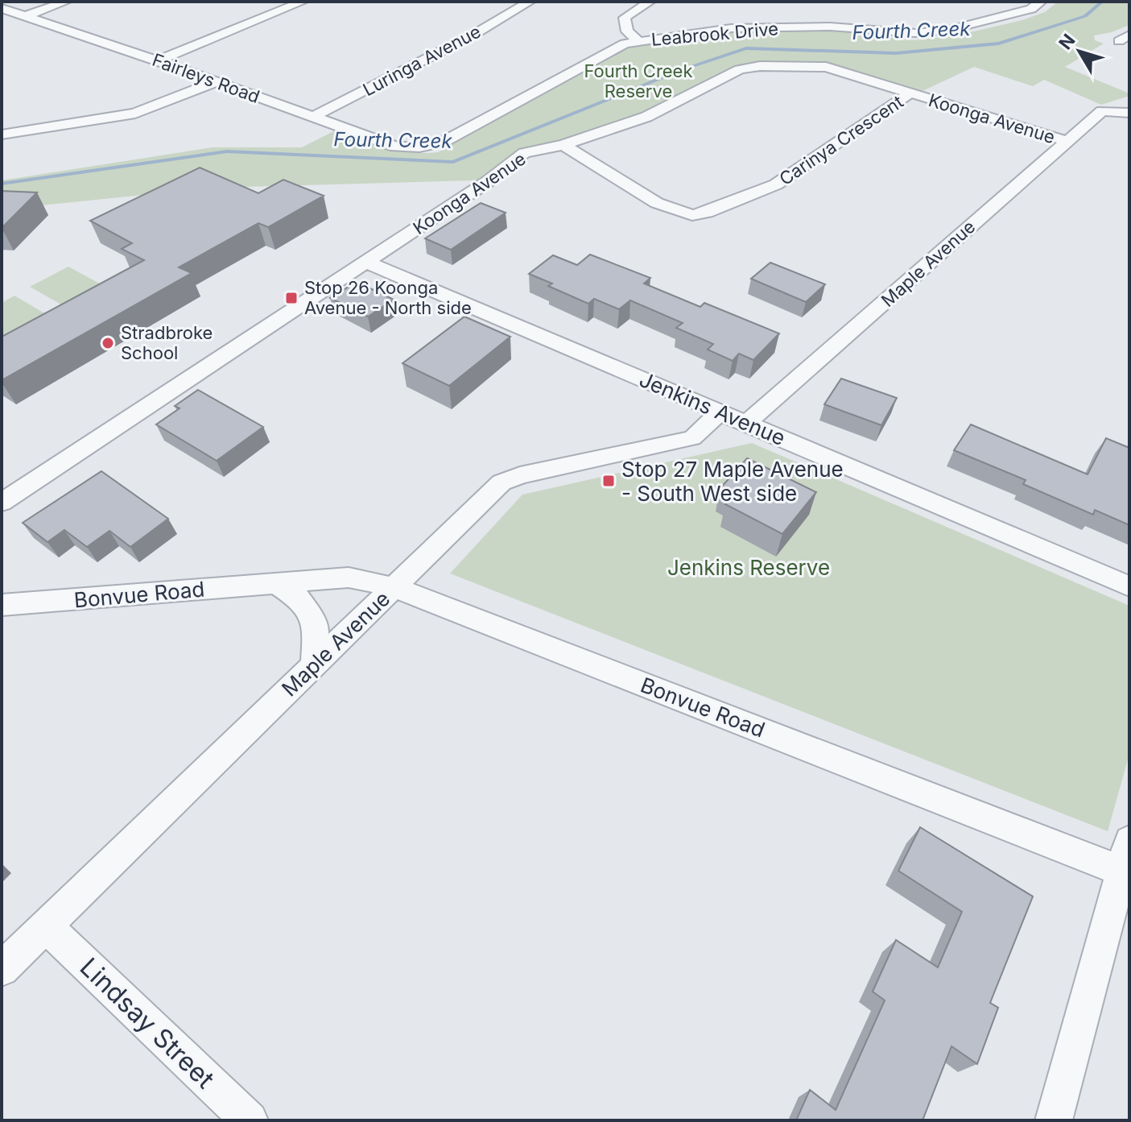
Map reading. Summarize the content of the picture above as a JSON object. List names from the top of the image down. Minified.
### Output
{"streets":{"street":["Leabrook Drive","Luringa Avenue","Fairleys Road","Koonga Avenue","Carinya Crescent","Maple Avenue","Jenkins Avenue","Bonvue Road","Lindsay Street"]},"crossings":[["Leabrook Drive","Fairleys Road"],["Luringa Avenue","Fairleys Road"],["Koonga Avenue","Carinya Crescent"],["Koonga Avenue","Maple Avenue"],["Koonga Avenue","Jenkins Avenue"],["Maple Avenue","Jenkins Avenue"],["Maple Avenue","Bonvue Road"],["Maple Avenue","Lindsay Street"]],"water":["Fourth Creek"],"parks":["Fourth Creek Reserve","Jenkins Reserve"],"places":{"transit":["Stop 26 Koonga Avenue - North side","Stop 27 Maple Avenue - South West side"],"other":["Stradbroke School"]},"north":"top left"}
